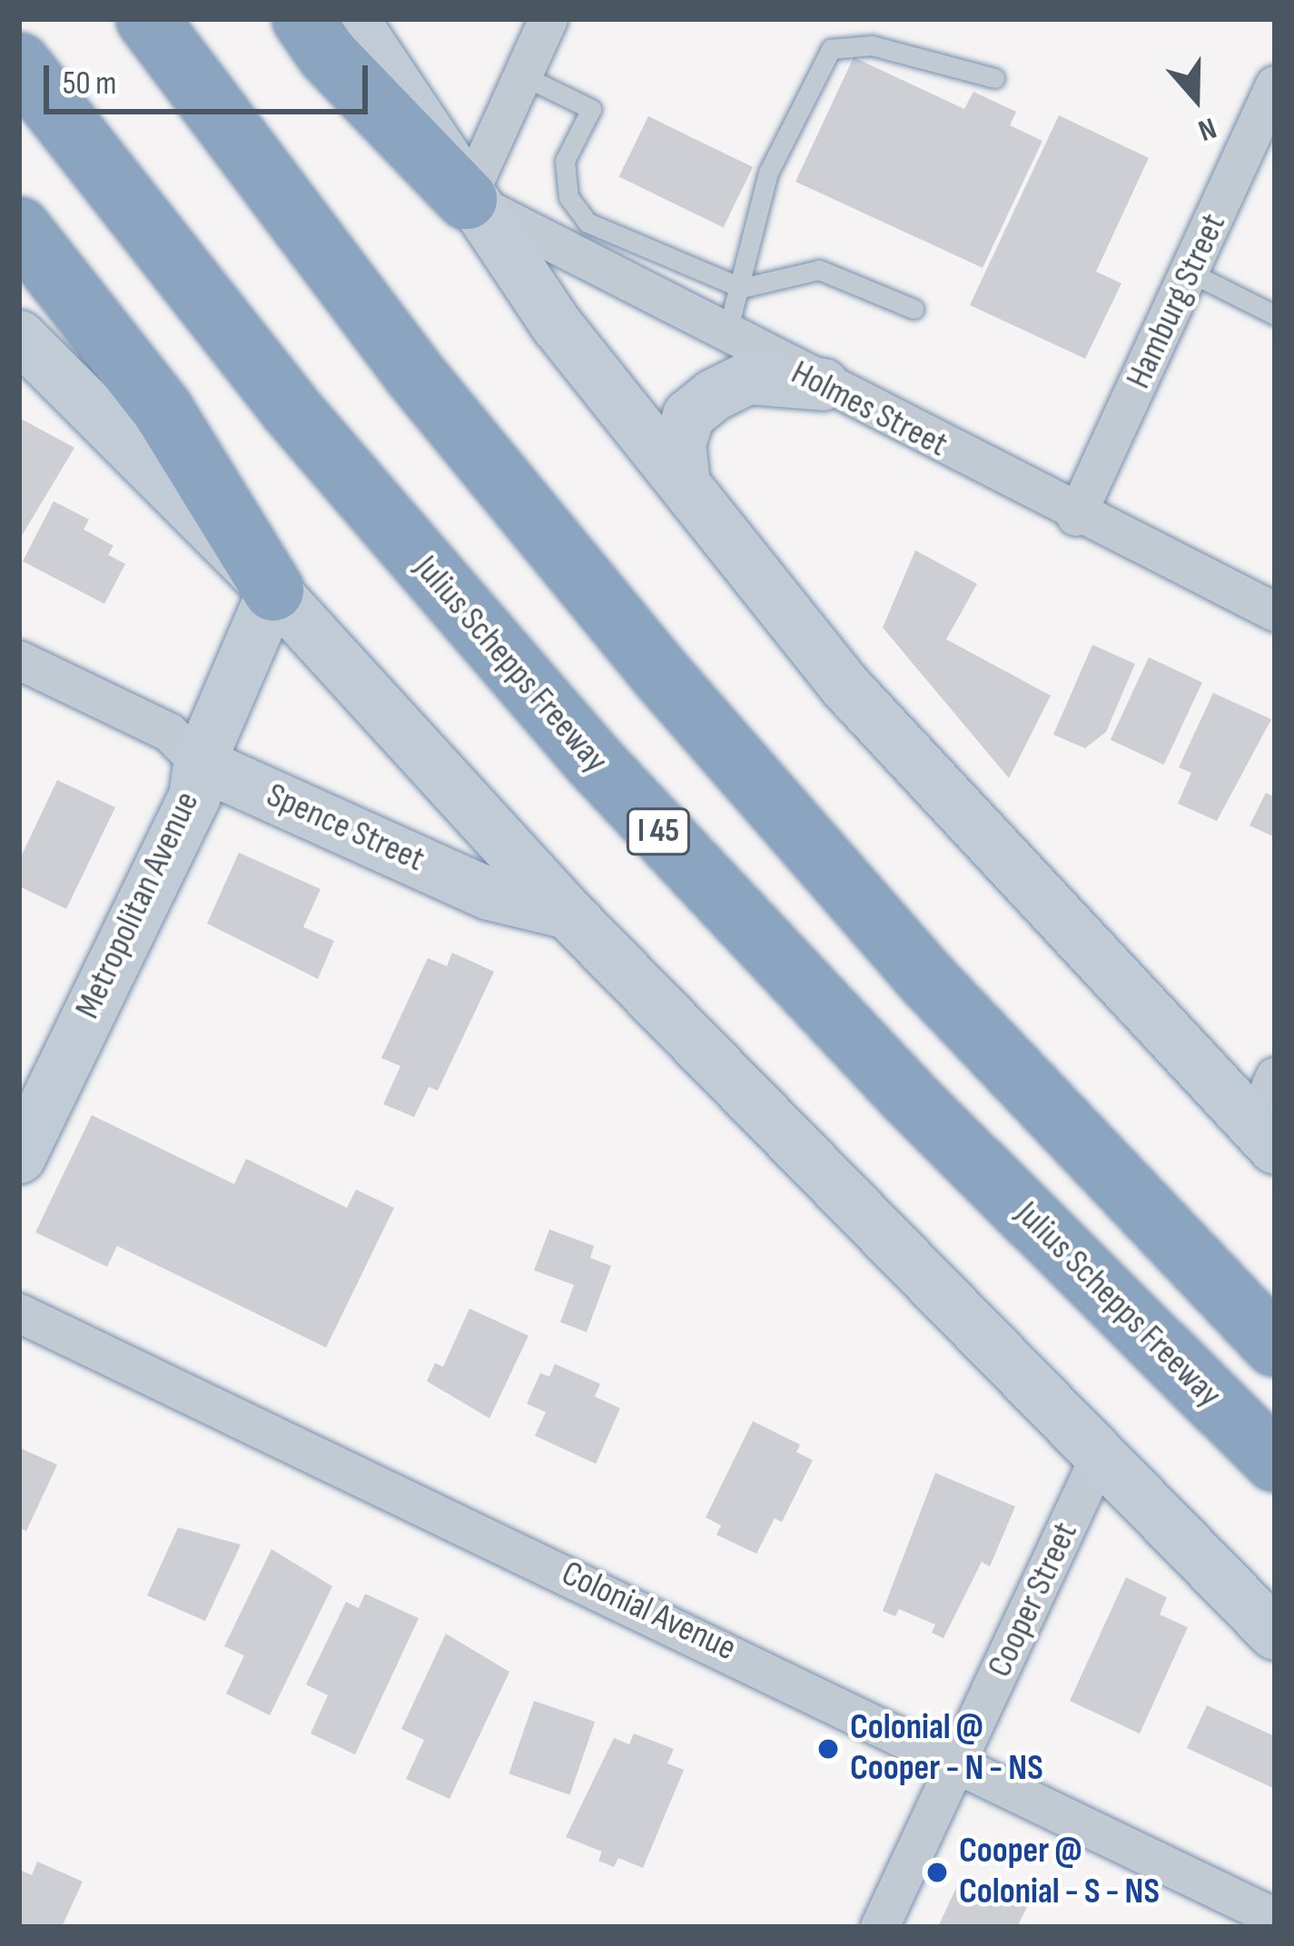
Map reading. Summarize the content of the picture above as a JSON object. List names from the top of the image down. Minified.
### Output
{"streets":{"highway":["Julius Schepps Freeway","I 45"],"main road":["Spence Street","Metropolitan Avenue"],"street":["Hamburg Street","Holmes Street","Cooper Street","Colonial Avenue"]},"crossings":[["Hamburg Street","Holmes Street"],["Spence Street","Metropolitan Avenue"],["Cooper Street","Colonial Avenue"]],"places":["Colonial @ Cooper - N - NS","Cooper @ Colonial - S - NS"],"scale_bar":"50 m","north":"bottom"}
